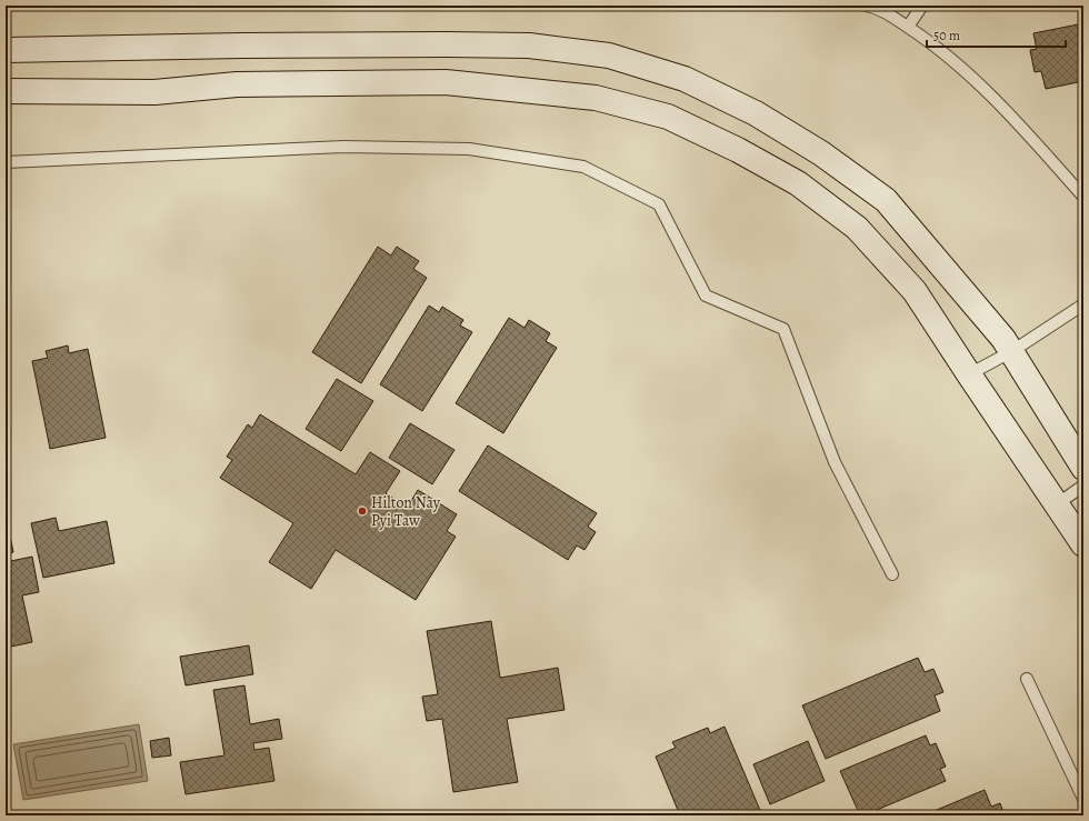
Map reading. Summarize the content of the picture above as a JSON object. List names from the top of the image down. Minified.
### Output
{"places":["Hilton Nay Pyi Taw"],"scale_bar":"50 m"}
